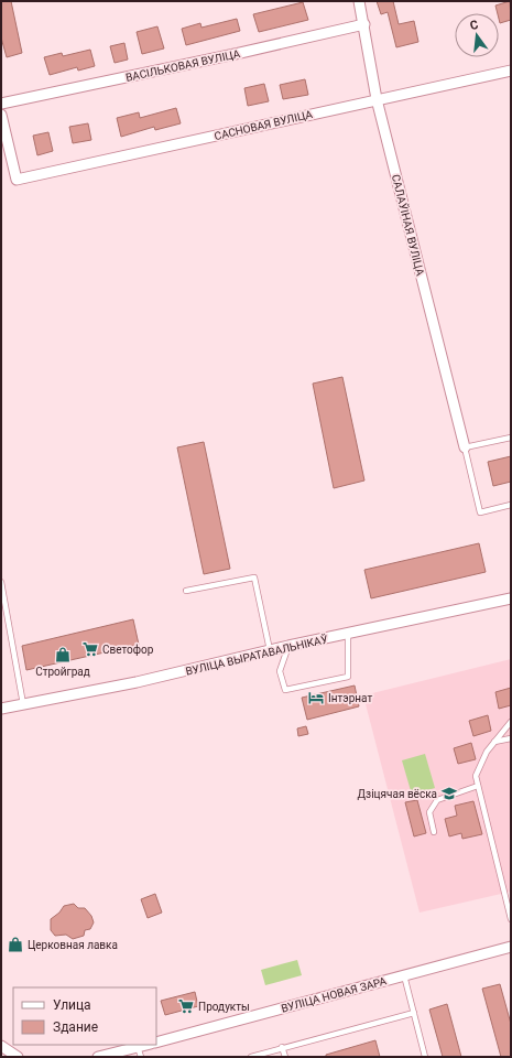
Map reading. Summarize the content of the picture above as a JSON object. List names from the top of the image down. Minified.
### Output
{"streets":{"street":["ВАСІЛЬКОВАЯ ВУЛІЦА","САСНОВАЯ ВУЛІЦА","САЛАЎІНАЯ ВУЛІЦА","ВУЛІЦА ВЫРАТАВАЛЬНІКАЎ","ВУЛІЦА НОВАЯ ЗАРА"]},"crossings":[["ВАСІЛЬКОВАЯ ВУЛІЦА","САЛАЎІНАЯ ВУЛІЦА"],["САСНОВАЯ ВУЛІЦА","САЛАЎІНАЯ ВУЛІЦА"]],"places":{"supermarket":["Светофор","Продукты"],"shop":["Стройград","Церковная лавка"],"hotel":["Інтэрнат"],"school or university":["Дзіцячая вёска"]},"legend":["Улица","Здание"],"north":"top"}
